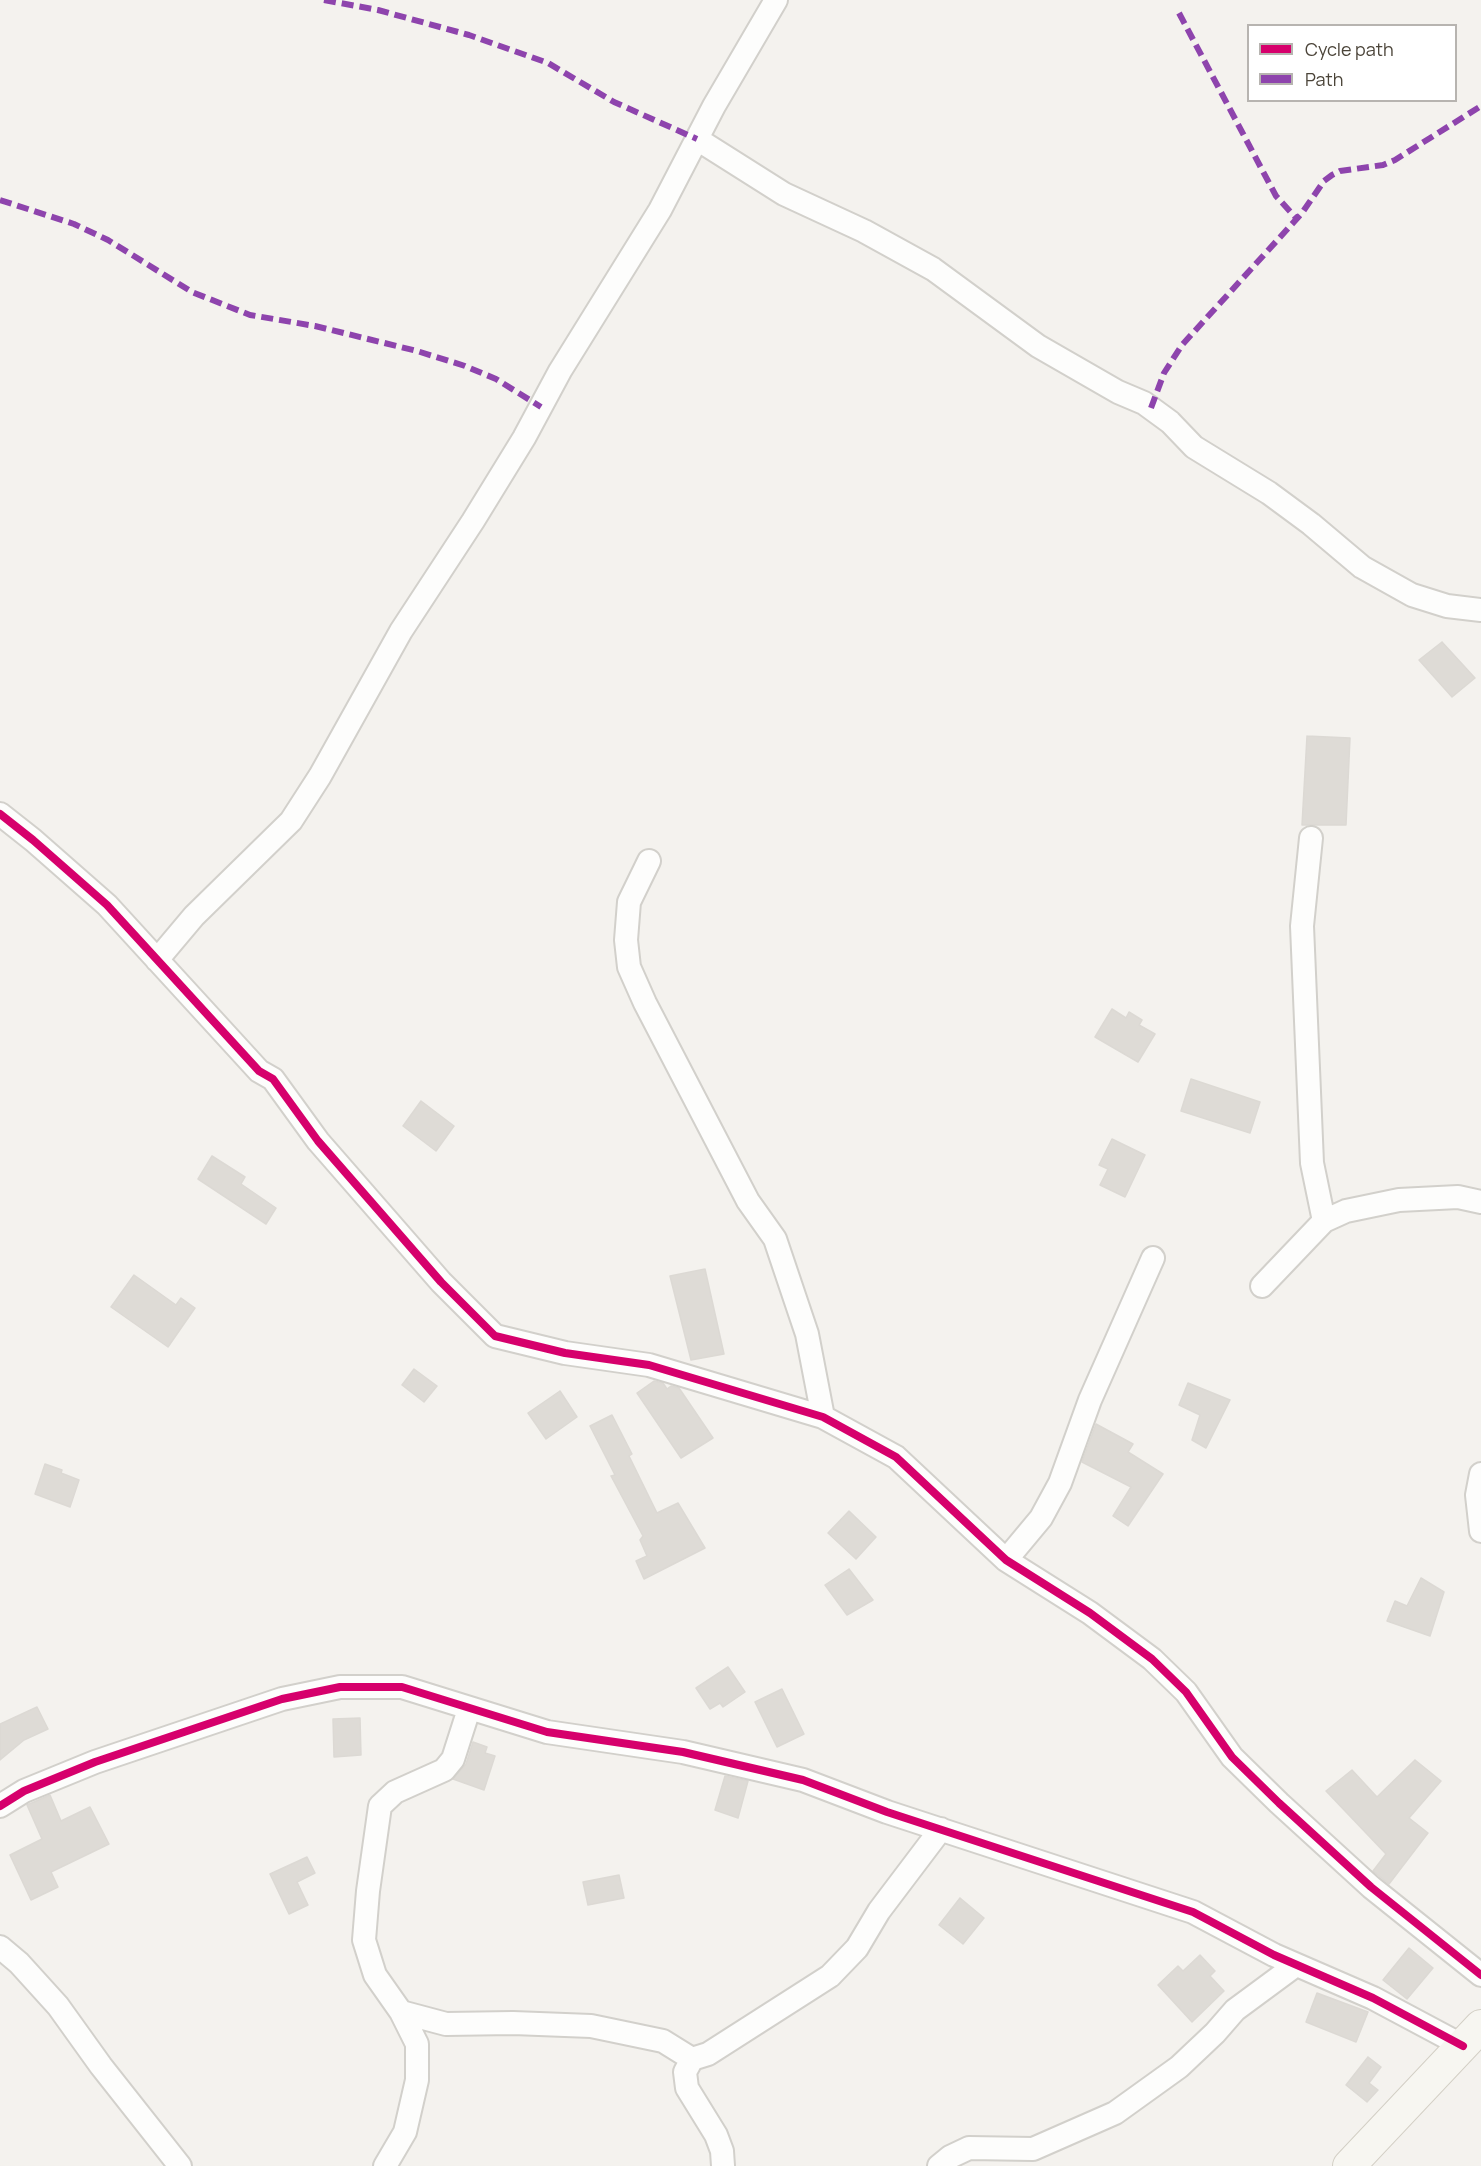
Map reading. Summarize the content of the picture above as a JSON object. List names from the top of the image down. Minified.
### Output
{"legend":["Cycle path","Path"]}
